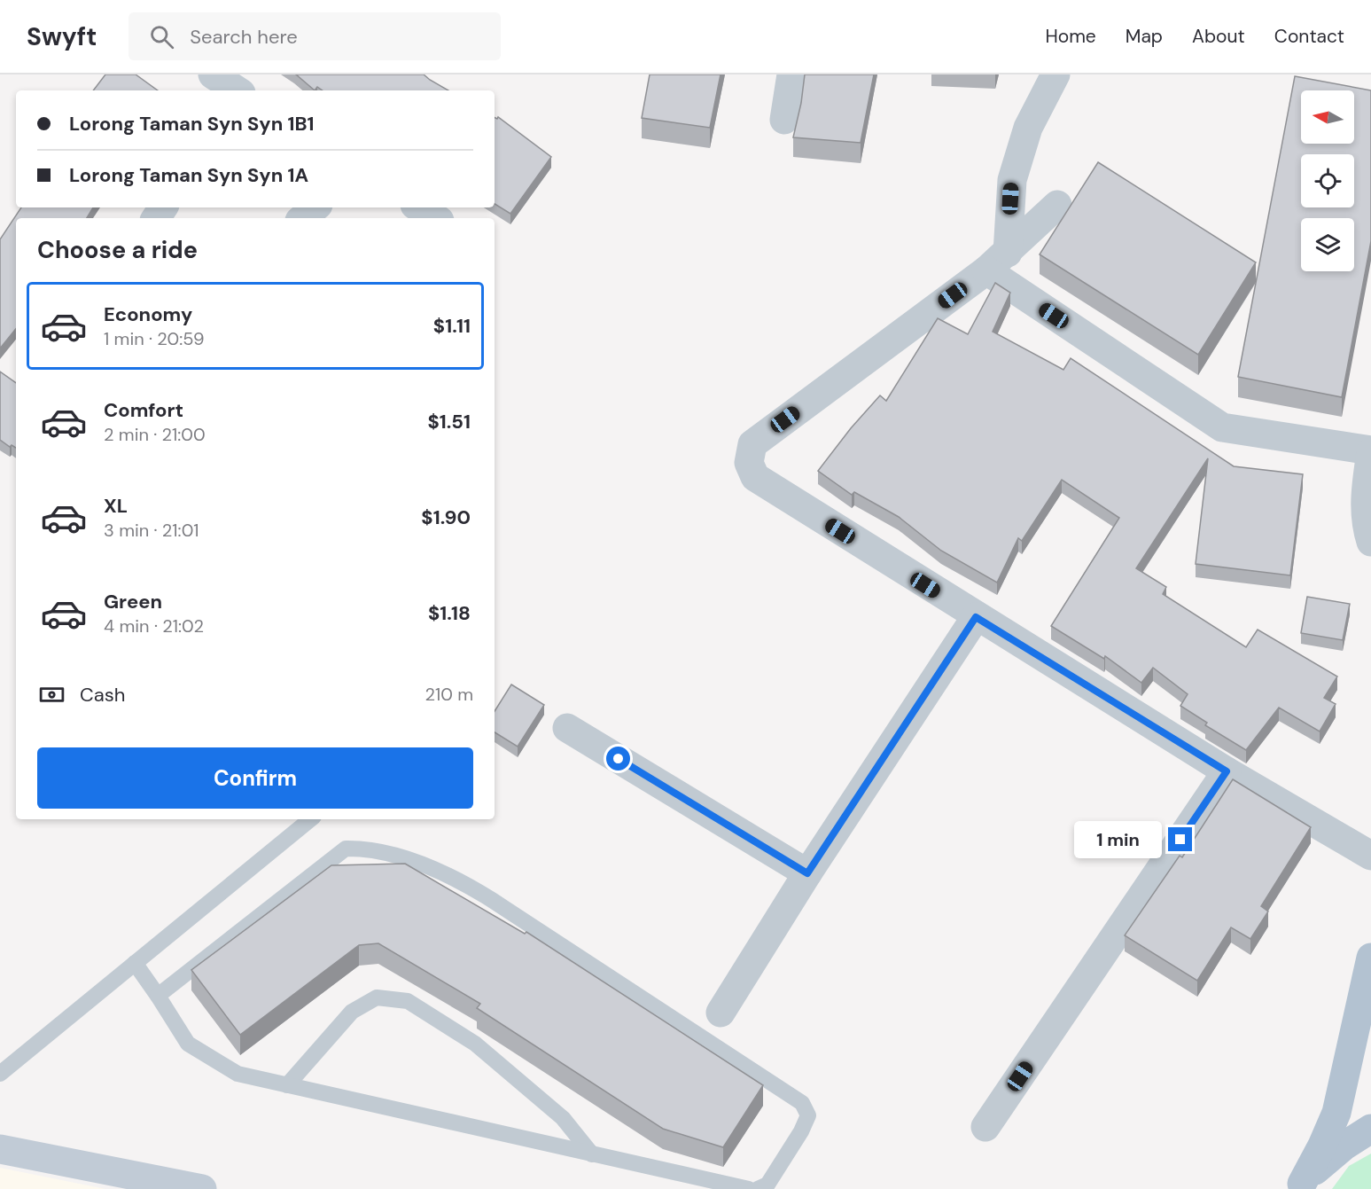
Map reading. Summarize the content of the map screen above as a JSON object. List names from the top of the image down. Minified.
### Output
{"north":"left","page":{"header":"Swyft","search":"Search here","nav":["Home","Map","About","Contact"],"banner":["Lorong Taman Syn Syn 1B1","Lorong Taman Syn Syn 1A"],"heading":"Choose a ride","list":[{"name":"Economy","note":"1 min · 20:59","value":"$1.11"},{"name":"Comfort","note":"2 min · 21:00","value":"$1.51"},{"name":"XL","note":"3 min · 21:01","value":"$1.90"},{"name":"Green","note":"4 min · 21:02","value":"$1.18"}],"pay":["Cash","210 m"],"buttons":"Confirm","bubble":"1 min"}}
